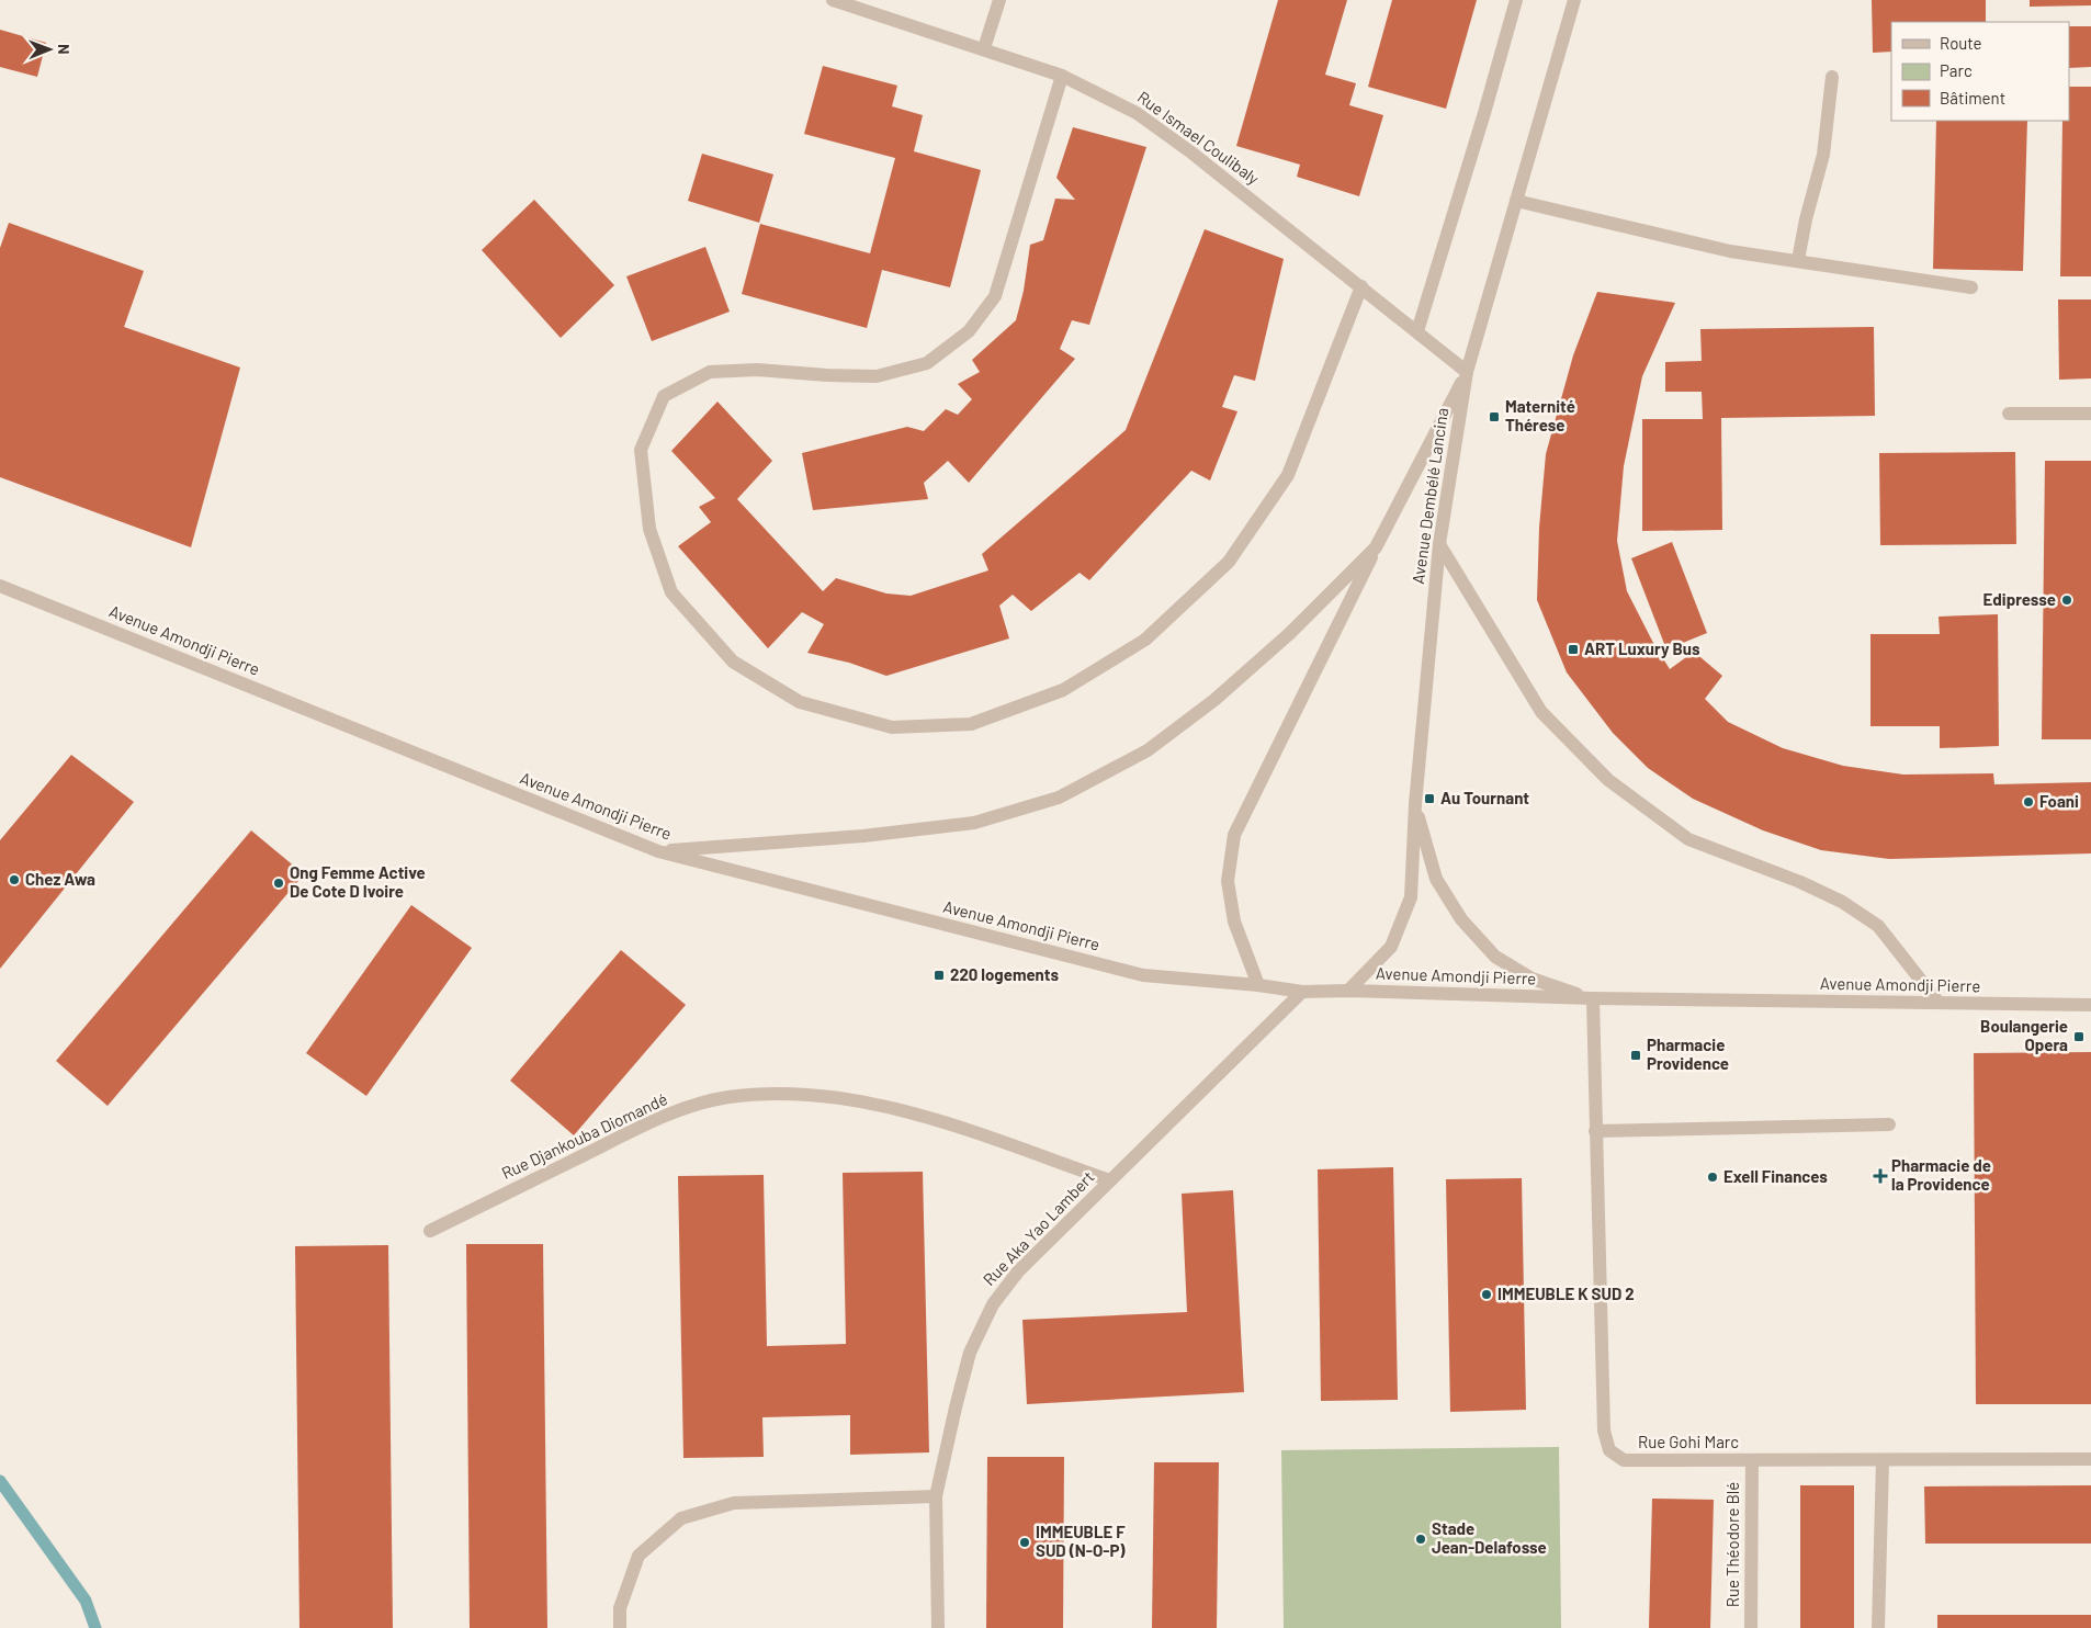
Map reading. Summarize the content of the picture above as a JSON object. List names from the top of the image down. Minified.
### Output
{"streets":{"street":["Rue Ismael Coulibaly","Avenue Dembélé Lancina","Avenue Amondji Pierre","Rue Djankouba Diomandé","Rue Aka Yao Lambert","Rue Gohi Marc","Rue Théodore Blé"]},"crossings":[["Rue Ismael Coulibaly","Avenue Dembélé Lancina"],["Avenue Dembélé Lancina","Avenue Amondji Pierre"],["Avenue Amondji Pierre","Rue Aka Yao Lambert"],["Avenue Amondji Pierre","Rue Gohi Marc"],["Rue Djankouba Diomandé","Rue Aka Yao Lambert"],["Rue Gohi Marc","Rue Théodore Blé"]],"places":{"transit":["Maternité Thérese","ART Luxury Bus","Au Tournant","220 logements","Boulangerie Opera","Pharmacie Providence"],"other":["Edipresse","Foani","Chez Awa","Ong Femme Active De Cote D Ivoire","Exell Finances","IMMEUBLE K SUD 2","Stade Jean-Delafosse","IMMEUBLE F SUD (N-O-P)"],"health":["Pharmacie de la Providence"]},"legend":["Route","Parc","Bâtiment"],"north":"right"}
